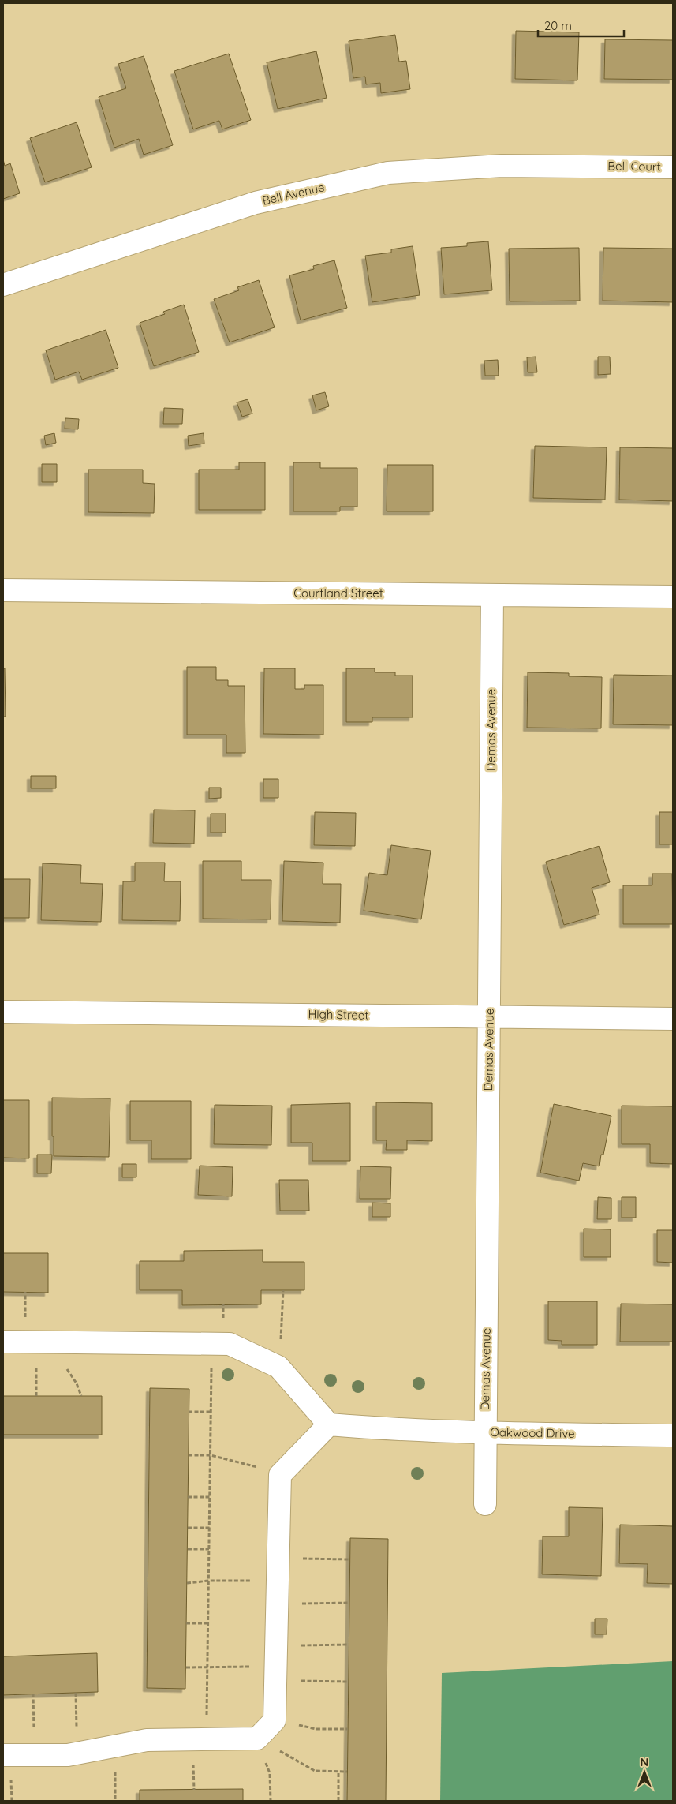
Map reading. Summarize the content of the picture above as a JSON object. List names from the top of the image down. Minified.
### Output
{"streets":{"street":["Bell Court","Bell Avenue","Courtland Street","Demas Avenue","High Street","Oakwood Drive"]},"crossings":[["Bell Court","Bell Avenue"],["Courtland Street","Demas Avenue"],["Demas Avenue","High Street"],["Demas Avenue","Oakwood Drive"]],"scale_bar":"20 m","north":"top"}
